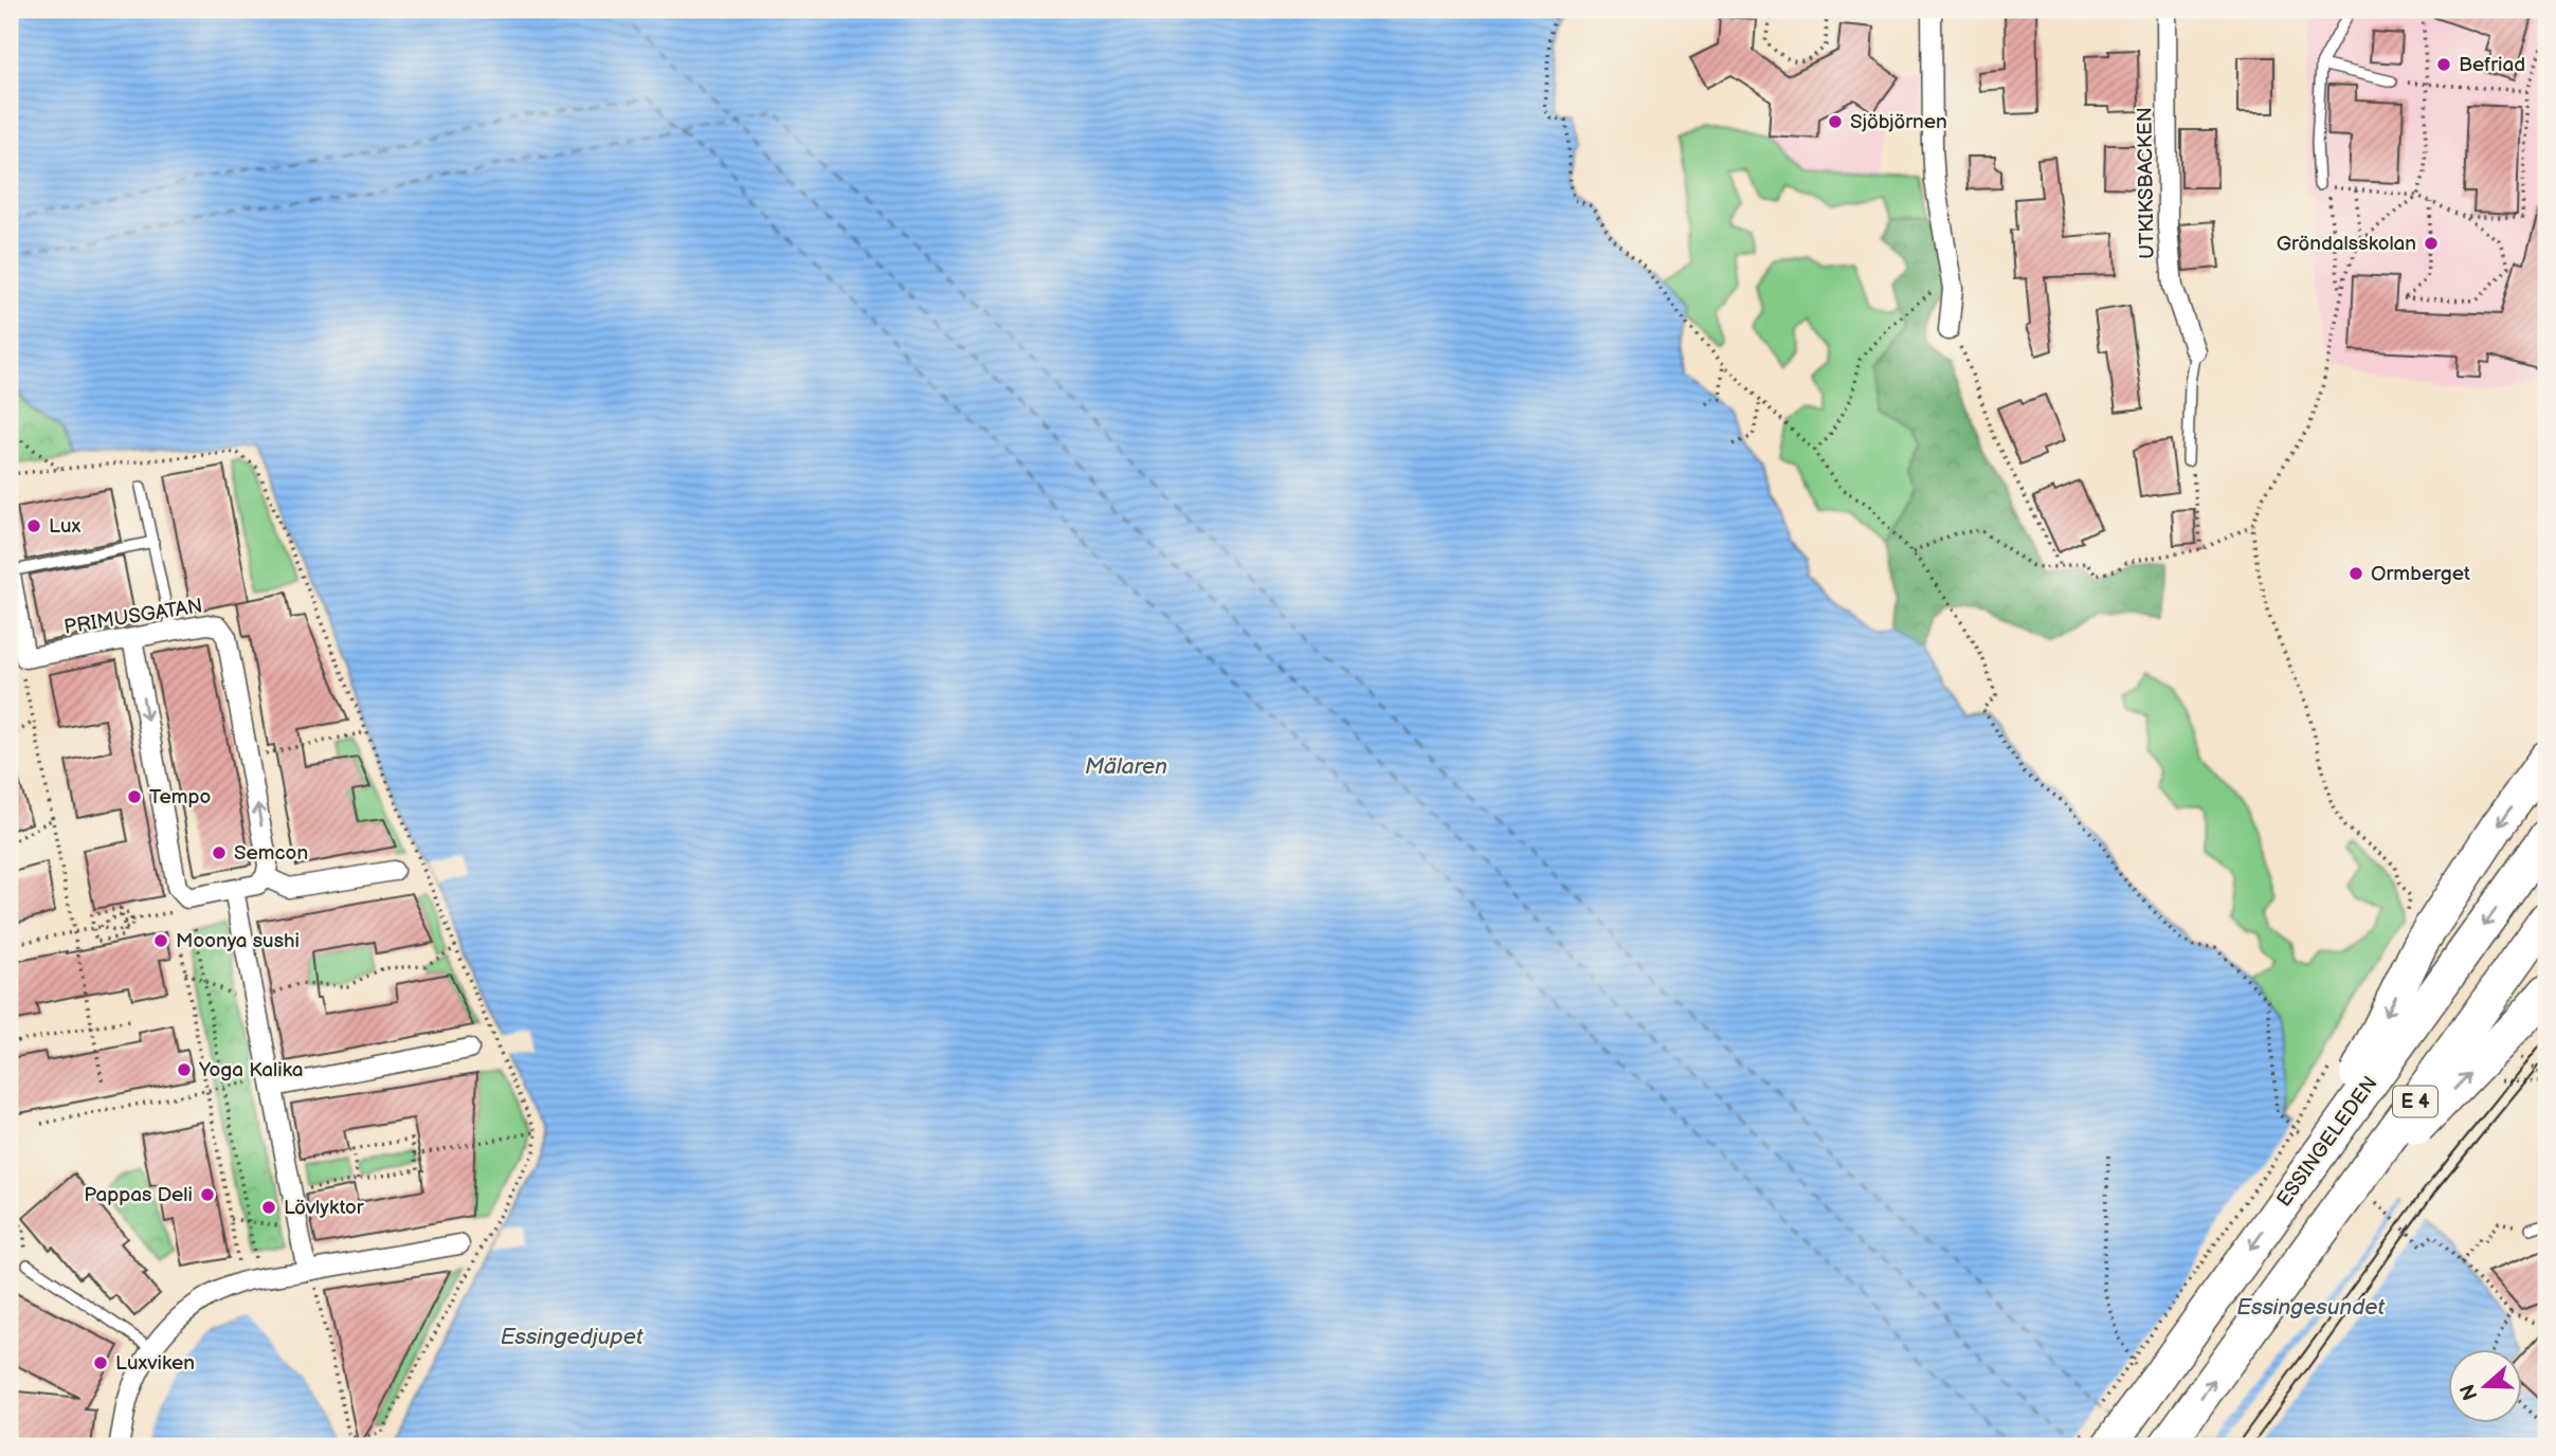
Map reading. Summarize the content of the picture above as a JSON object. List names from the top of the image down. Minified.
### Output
{"streets":{"highway":["E 4","ESSINGELEDEN"],"street":["UTKIKSBACKEN","PRIMUSGATAN"]},"one_way":["PRIMUSGATAN"],"water":["Mälaren","Essingesundet","Essingedjupet"],"places":["Befriad","Sjöbjörnen","Gröndalsskolan","Lux","Ormberget","Tempo","Semcon","Moonya sushi","Yoga Kalika","Pappas Deli","Lövlyktor","Luxviken"],"north":"left"}
